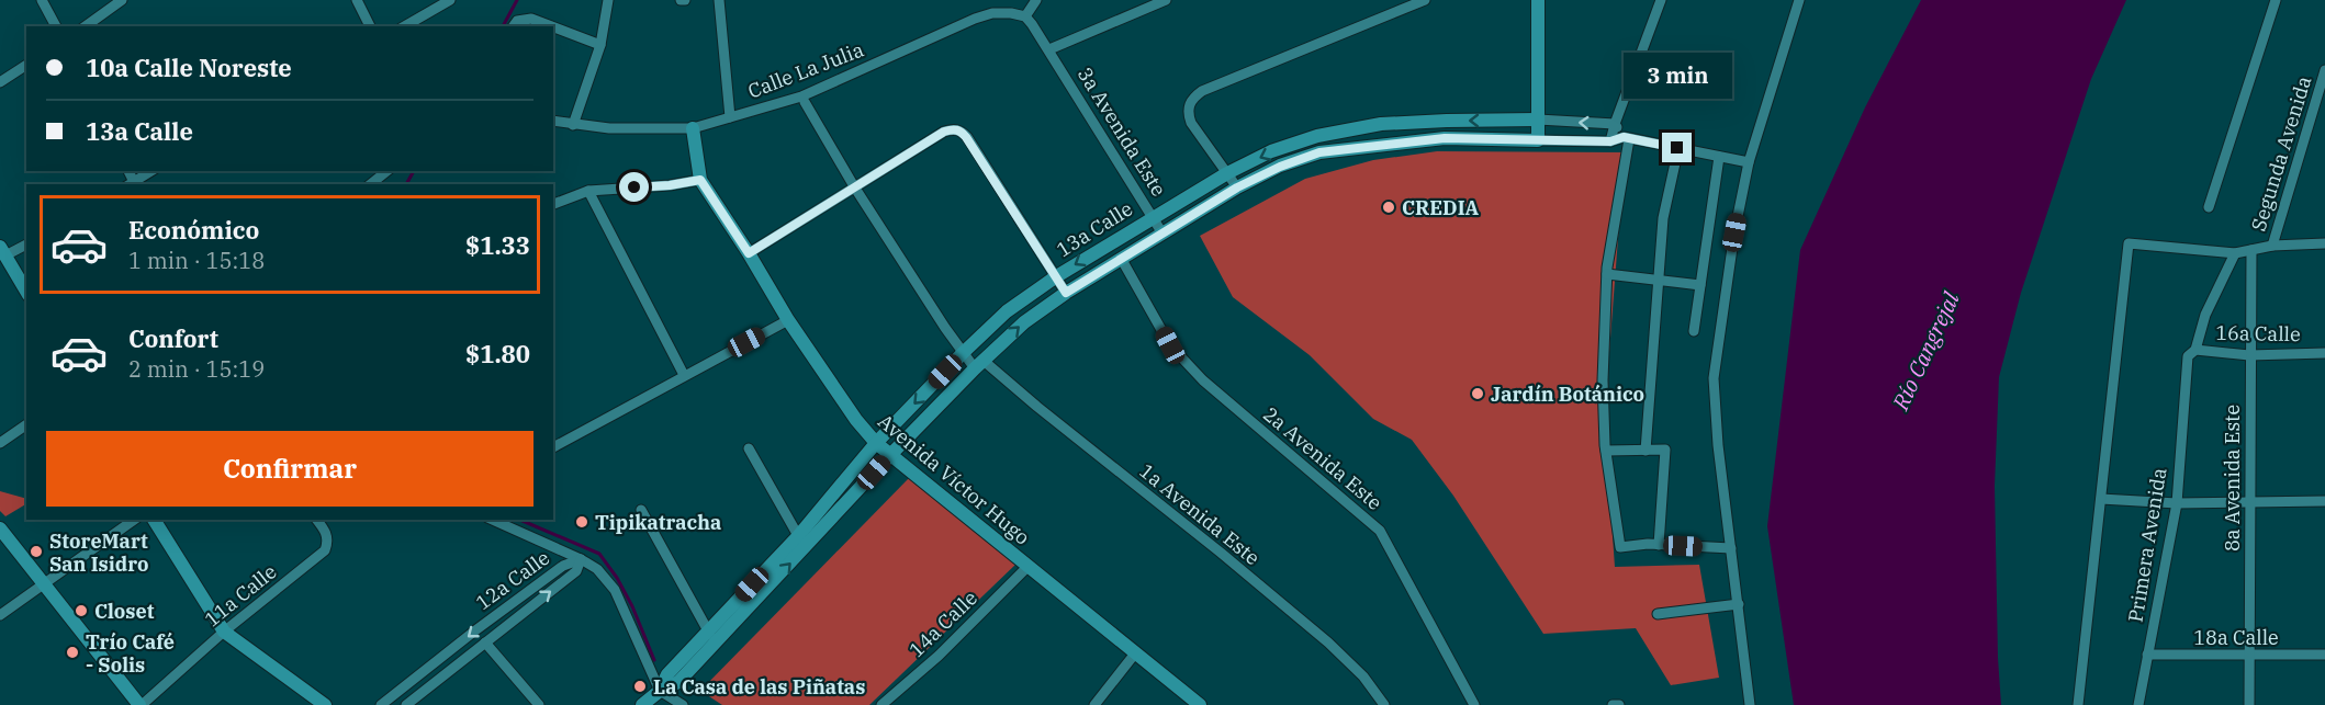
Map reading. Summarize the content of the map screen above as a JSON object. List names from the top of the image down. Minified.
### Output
{"streets":{"street":["Calle La Julia","3a Avenida Este","Segunda Avenida","13a Calle","16a Calle","2a Avenida Este","8a Avenida Este","Avenida Víctor Hugo","1a Avenida Este","Primera Avenida","12a Calle","11a Calle","14a Calle","18a Calle"]},"crossings":[["Calle La Julia","Avenida Víctor Hugo"],["3a Avenida Este","13a Calle"],["13a Calle","2a Avenida Este"],["13a Calle","Avenida Víctor Hugo"],["13a Calle","1a Avenida Este"],["16a Calle","8a Avenida Este"],["16a Calle","Primera Avenida"],["8a Avenida Este","18a Calle"],["Avenida Víctor Hugo","14a Calle"],["Primera Avenida","18a Calle"]],"water":["Río Cangrejal"],"places":["CREDIA","Jardín Botánico","Tipikatracha","StoreMart San Isidro","Closet","Trío Café - Solis","La Casa de las Piñatas"],"page":{"banner":["10a Calle Noreste","13a Calle"],"bubble":"3 min","list":[{"name":"Económico","note":"1 min · 15:18","value":"$1.33"},{"name":"Confort","note":"2 min · 15:19","value":"$1.80"}],"buttons":"Confirmar"}}
